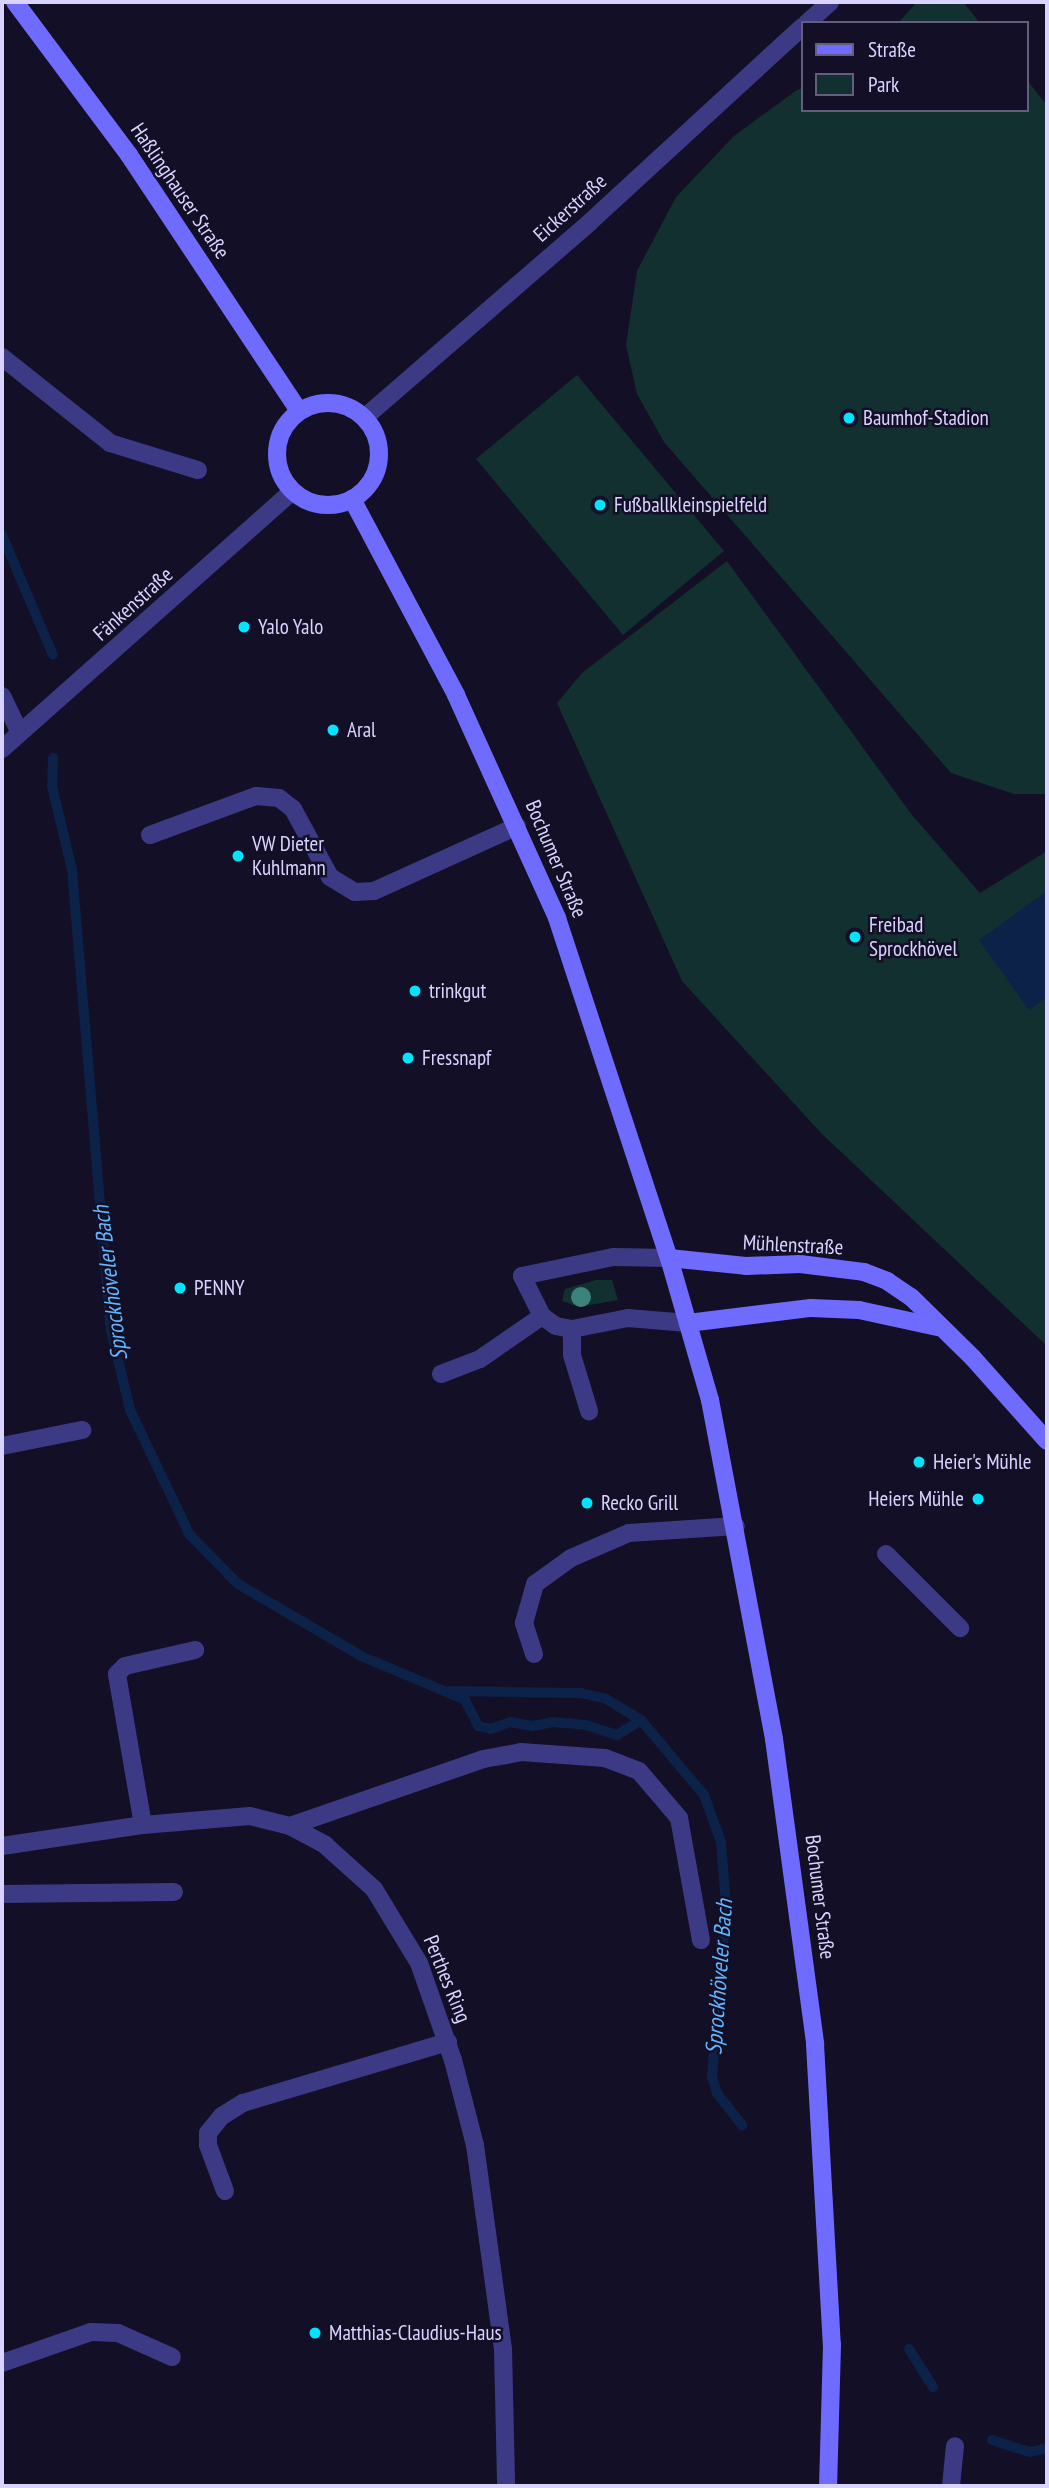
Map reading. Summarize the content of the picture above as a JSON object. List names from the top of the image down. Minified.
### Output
{"streets":{"main road":["Haßlinghauser Straße","Bochumer Straße","Mühlenstraße"],"street":["Eickerstraße","Fänkenstraße","Perthes Ring"]},"crossings":[["Haßlinghauser Straße","Eickerstraße"],["Haßlinghauser Straße","Fänkenstraße"],["Haßlinghauser Straße","Bochumer Straße"],["Eickerstraße","Fänkenstraße"],["Eickerstraße","Bochumer Straße"],["Fänkenstraße","Bochumer Straße"],["Bochumer Straße","Mühlenstraße"]],"water":["Sprockhöveler Bach"],"places":["Baumhof-Stadion","Fußballkleinspielfeld","Yalo Yalo","Aral","VW Dieter Kuhlmann","Freibad Sprockhövel","trinkgut","Fressnapf","PENNY","Heier's Mühle","Heiers Mühle","Recko Grill","Matthias-Claudius-Haus"],"legend":["Straße","Park"]}
